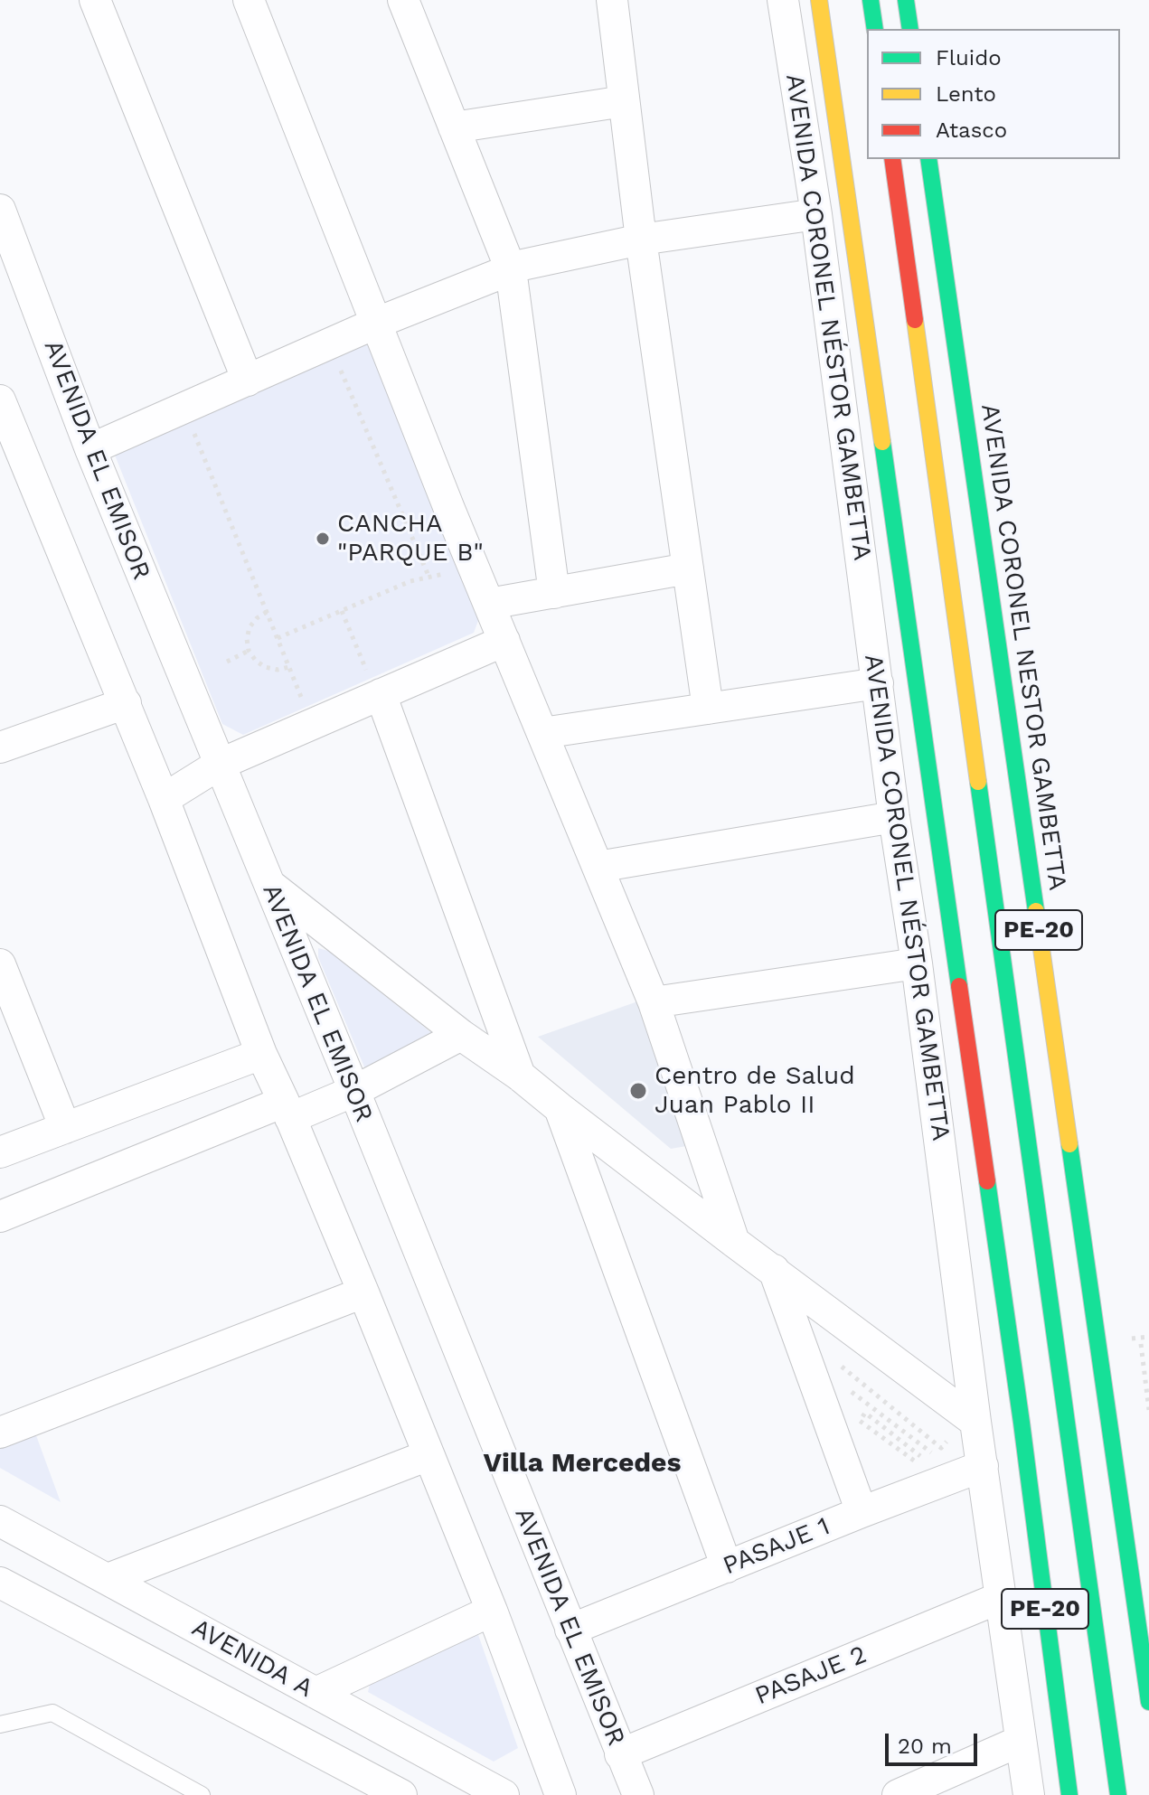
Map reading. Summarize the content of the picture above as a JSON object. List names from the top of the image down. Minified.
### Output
{"streets":{"highway":["AVENIDA CORONEL NESTOR GAMBETTA","PE-20"],"street":["AVENIDA CORONEL NÉSTOR GAMBETTA","AVENIDA EL EMISOR","PASAJE 1","AVENIDA A","PASAJE 2"]},"crossings":[["AVENIDA CORONEL NÉSTOR GAMBETTA","PASAJE 1"],["AVENIDA CORONEL NÉSTOR GAMBETTA","PASAJE 2"],["AVENIDA EL EMISOR","PASAJE 1"],["AVENIDA EL EMISOR","PASAJE 2"]],"districts":["Villa Mercedes"],"places":["CANCHA \"PARQUE B\"","Centro de Salud Juan Pablo II"],"legend":["Fluido","Lento","Atasco"],"scale_bar":"20 m"}
